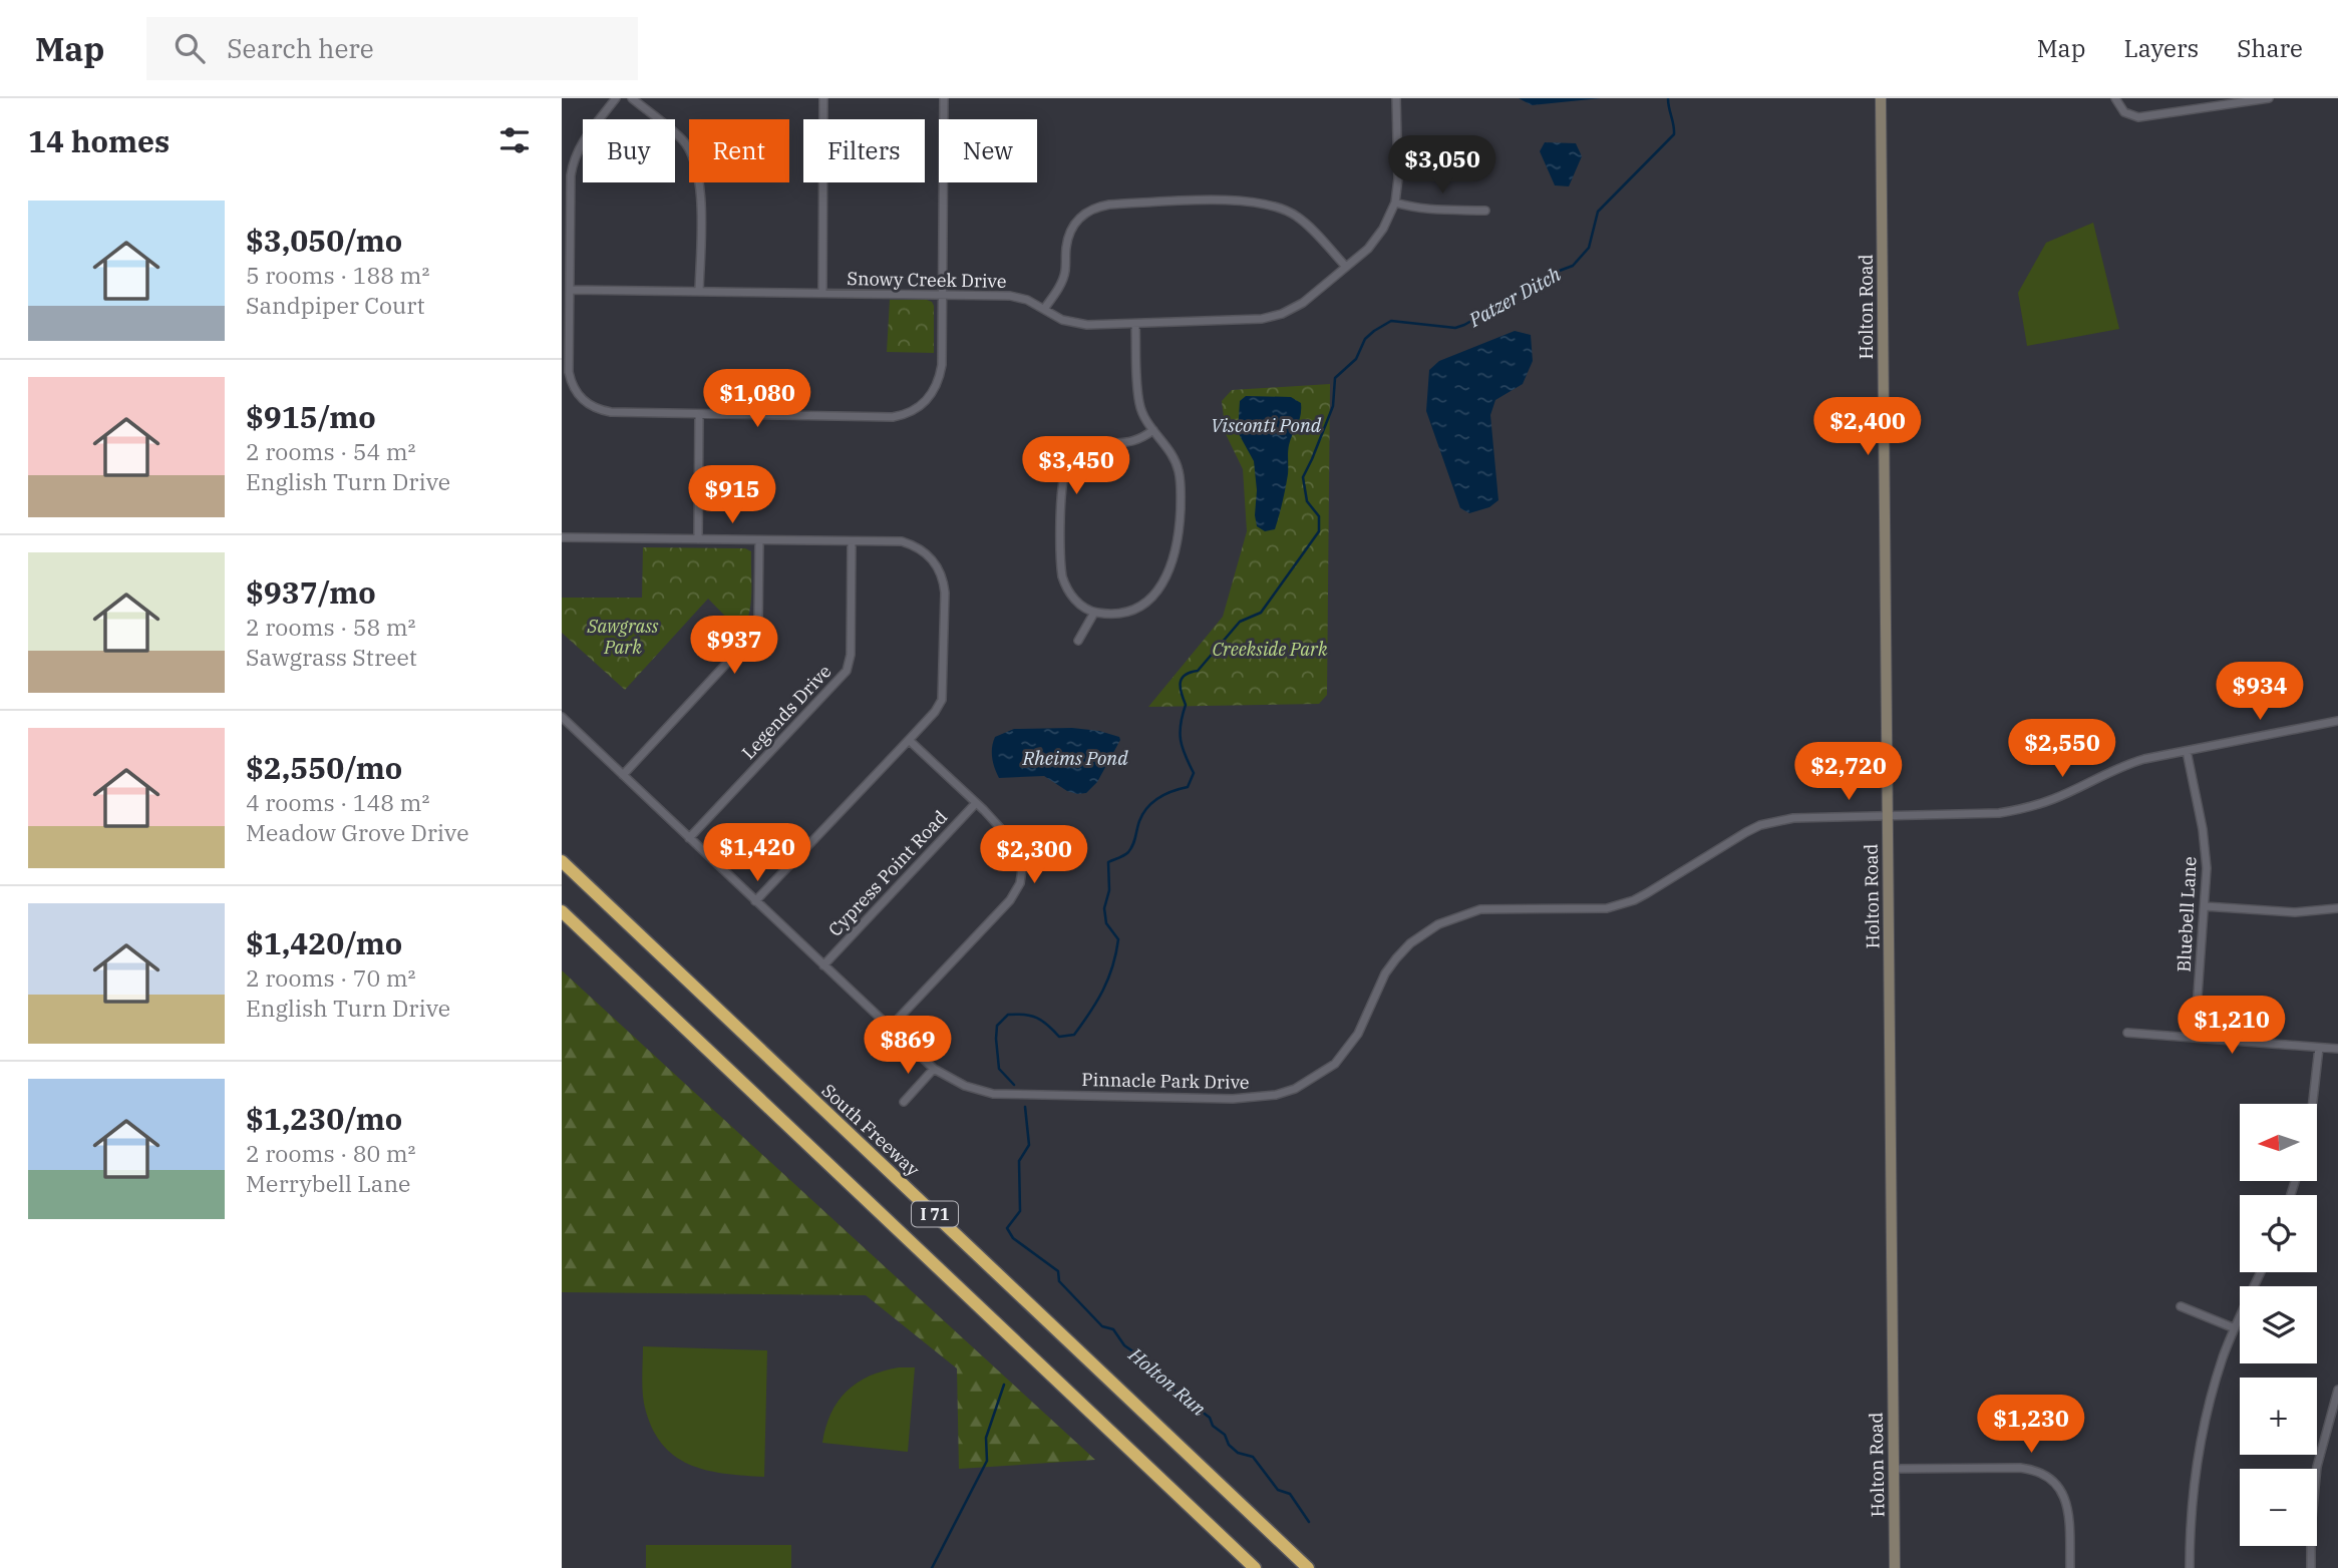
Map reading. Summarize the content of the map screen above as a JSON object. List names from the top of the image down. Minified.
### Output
{"streets":{"highway":["South Freeway","I 71"],"street":["Snowy Creek Drive","Holton Road","Legends Drive","Cypress Point Road","Bluebell Lane","Pinnacle Park Drive"]},"crossings":[["Holton Road","Pinnacle Park Drive"],["Legends Drive","Pinnacle Park Drive"],["Cypress Point Road","Pinnacle Park Drive"],["Bluebell Lane","Pinnacle Park Drive"]],"water":["Patzer Ditch","Visconti Pond","Rheims Pond","Holton Run"],"parks":["Sawgrass Park","Creekside Park"],"north":"left","page":{"header":"Map","search":"Search here","nav":["Map","Layers","Share"],"heading":"14 homes","chip":["Buy","Rent","Filters","New"],"price":["$3,050","$1,080","$2,400","$3,450","$915","$937","$934","$2,550","$2,720","$1,420","$2,300","$1,210","$869","$1,230"],"list":[{"name":"$3,050/mo","note":"5 rooms · 188 m² · Sandpiper Court"},{"name":"$915/mo","note":"2 rooms · 54 m² · English Turn Drive"},{"name":"$937/mo","note":"2 rooms · 58 m² · Sawgrass Street"},{"name":"$2,550/mo","note":"4 rooms · 148 m² · Meadow Grove Drive"},{"name":"$1,420/mo","note":"2 rooms · 70 m² · English Turn Drive"},{"name":"$1,230/mo","note":"2 rooms · 80 m² · Merrybell Lane"}],"map_buttons":["+","−"]}}
